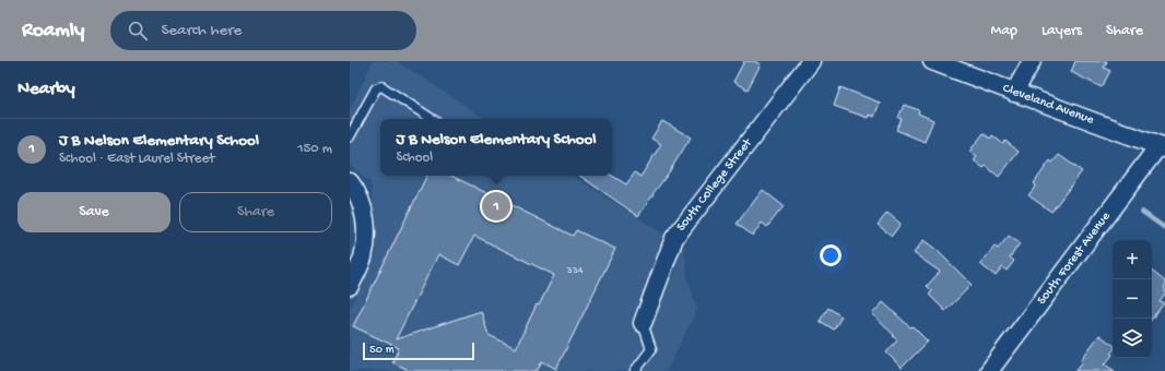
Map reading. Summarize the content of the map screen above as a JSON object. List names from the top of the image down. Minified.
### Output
{"streets":{"street":["Cleveland Avenue","South College Street","South Forest Avenue"]},"crossings":[["Cleveland Avenue","South Forest Avenue"]],"house_numbers":["334"],"scale_bar":"50 m","page":{"header":"Roamly","search":"Search here","nav":["Map","Layers","Share"],"heading":"Nearby","list":[{"mark":"1","name":"J B Nelson Elementary School","note":"School · East Laurel Street","value":"150 m"}],"popup":["J B Nelson Elementary School","School"],"buttons":["Save","Share"],"pins":"1","map_buttons":["+","−"],"scale":"50 m"}}
